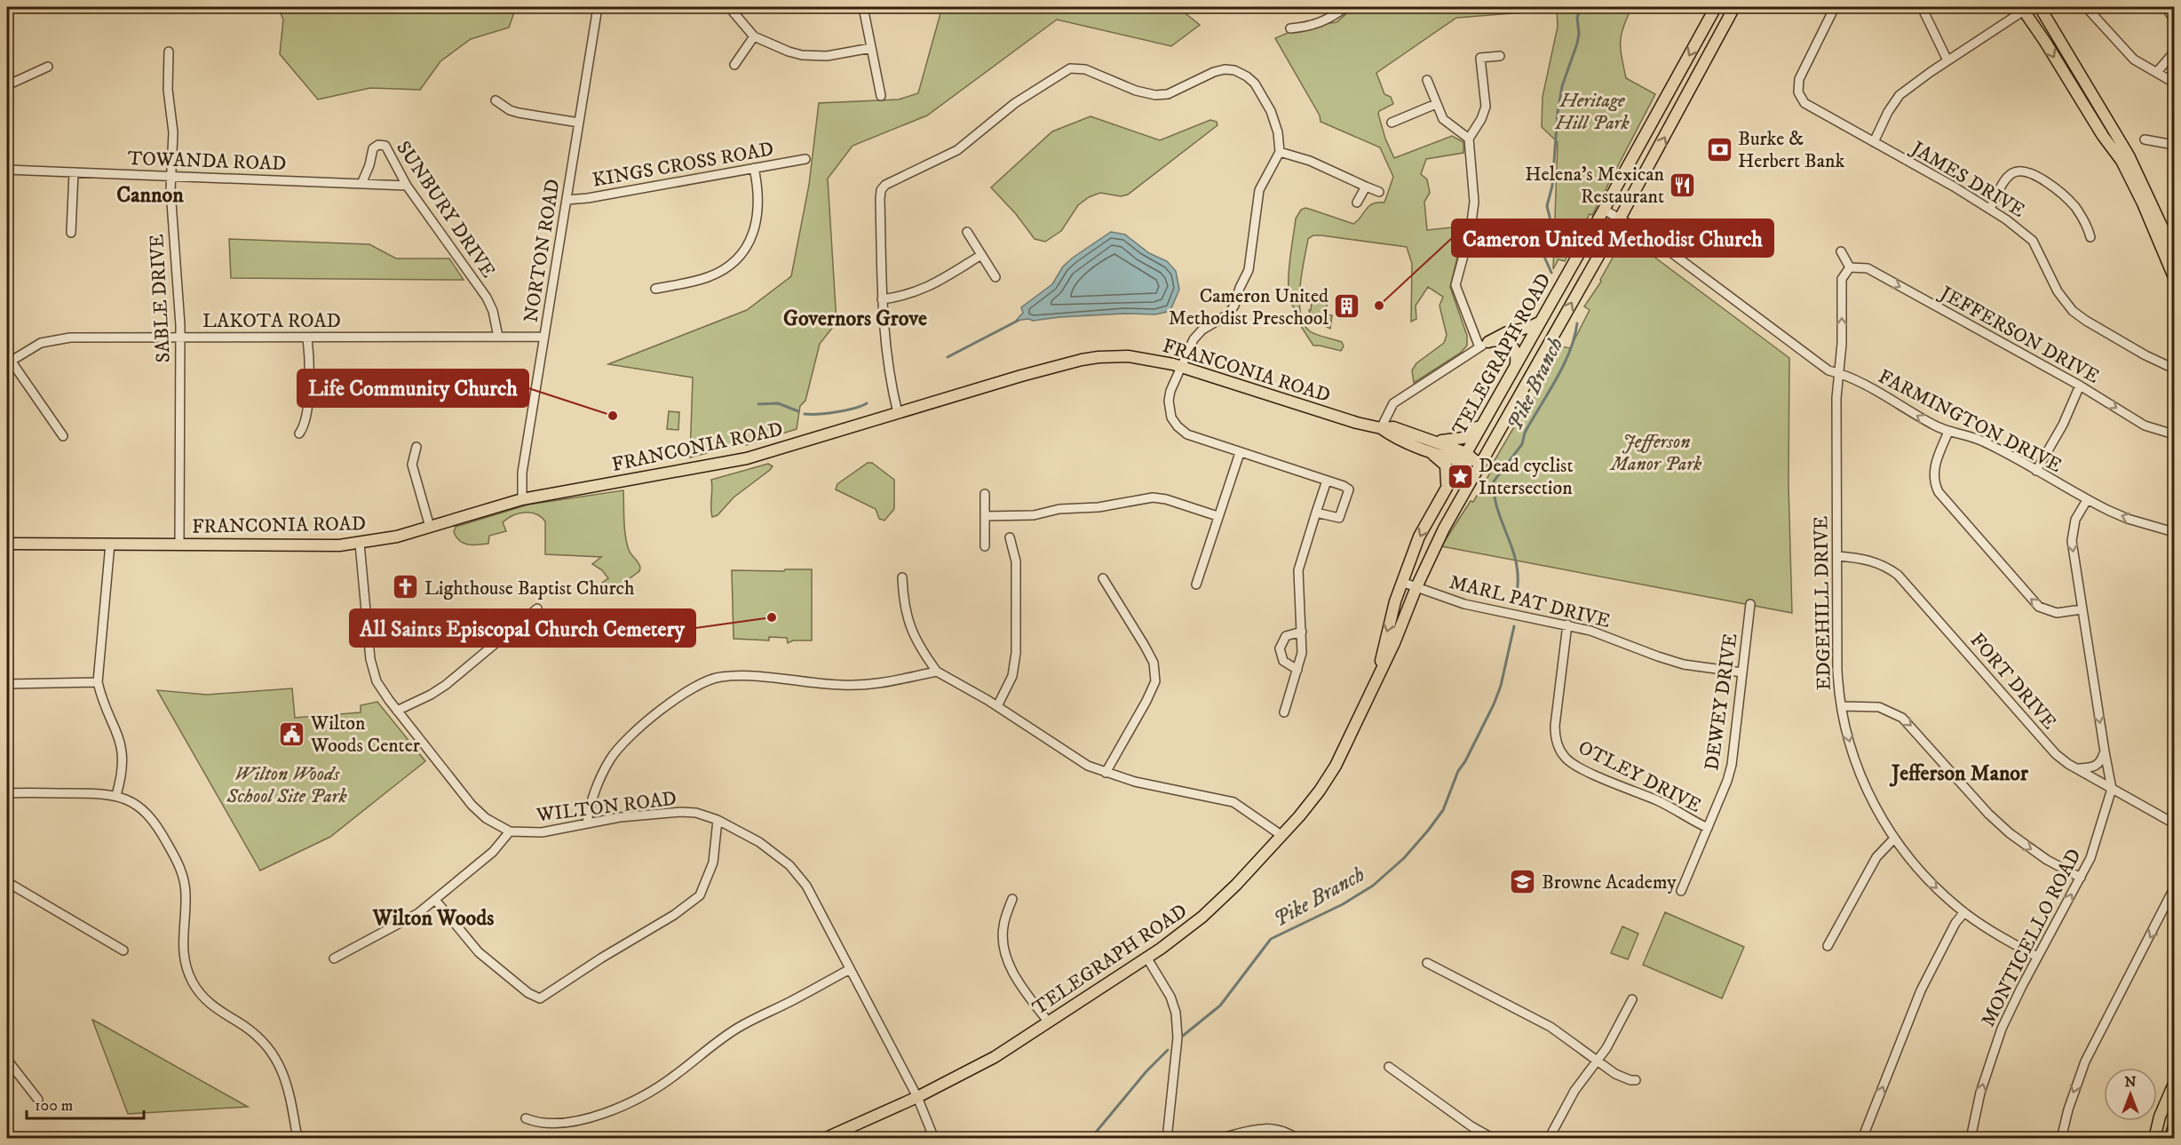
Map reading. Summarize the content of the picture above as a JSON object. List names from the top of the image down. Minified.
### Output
{"streets":{"main road":["TELEGRAPH ROAD","FRANCONIA ROAD"],"street":["TOWANDA ROAD","KINGS CROSS ROAD","JAMES DRIVE","SUNBURY DRIVE","NORTON ROAD","SABLE DRIVE","LAKOTA ROAD","JEFFERSON DRIVE","FARMINGTON DRIVE","MARL PAT DRIVE","EDGEHILL DRIVE","FORT DRIVE","DEWEY DRIVE","OTLEY DRIVE","WILTON ROAD","MONTICELLO ROAD"]},"crossings":[["TOWANDA ROAD","SUNBURY DRIVE"],["TOWANDA ROAD","SABLE DRIVE"],["KINGS CROSS ROAD","NORTON ROAD"],["SUNBURY DRIVE","LAKOTA ROAD"],["NORTON ROAD","LAKOTA ROAD"],["NORTON ROAD","FRANCONIA ROAD"],["SABLE DRIVE","LAKOTA ROAD"],["SABLE DRIVE","FRANCONIA ROAD"],["JEFFERSON DRIVE","EDGEHILL DRIVE"],["TELEGRAPH ROAD","FRANCONIA ROAD"],["TELEGRAPH ROAD","FARMINGTON DRIVE"],["TELEGRAPH ROAD","MARL PAT DRIVE"],["TELEGRAPH ROAD","WILTON ROAD"],["FRANCONIA ROAD","WILTON ROAD"],["FARMINGTON DRIVE","EDGEHILL DRIVE"],["FARMINGTON DRIVE","MONTICELLO ROAD"],["MARL PAT DRIVE","DEWEY DRIVE"],["MARL PAT DRIVE","OTLEY DRIVE"],["EDGEHILL DRIVE","FORT DRIVE"],["EDGEHILL DRIVE","MONTICELLO ROAD"],["FORT DRIVE","MONTICELLO ROAD"],["DEWEY DRIVE","OTLEY DRIVE"]],"one_way":["JEFFERSON DRIVE"],"districts":["Cannon","Governors Grove","Jefferson Manor","Wilton Woods"],"water":["Pike Branch"],"parks":["Heritage Hill Park","Jefferson Manor Park","Wilton Woods School Site Park"],"places":{"bank":["Burke & Herbert Bank"],"restaurant":["Helena's Mexican Restaurant"],"other":["Cameron United Methodist Church","Life Community Church","All Saints Episcopal Church Cemetery"],"building":["Cameron United Methodist Preschool"],"place":["Dead cyclist Intersection"],"church":["Lighthouse Baptist Church"],"public building":["Wilton Woods Center"],"school or university":["Browne Academy"]},"scale_bar":"100 m","north":"top"}
